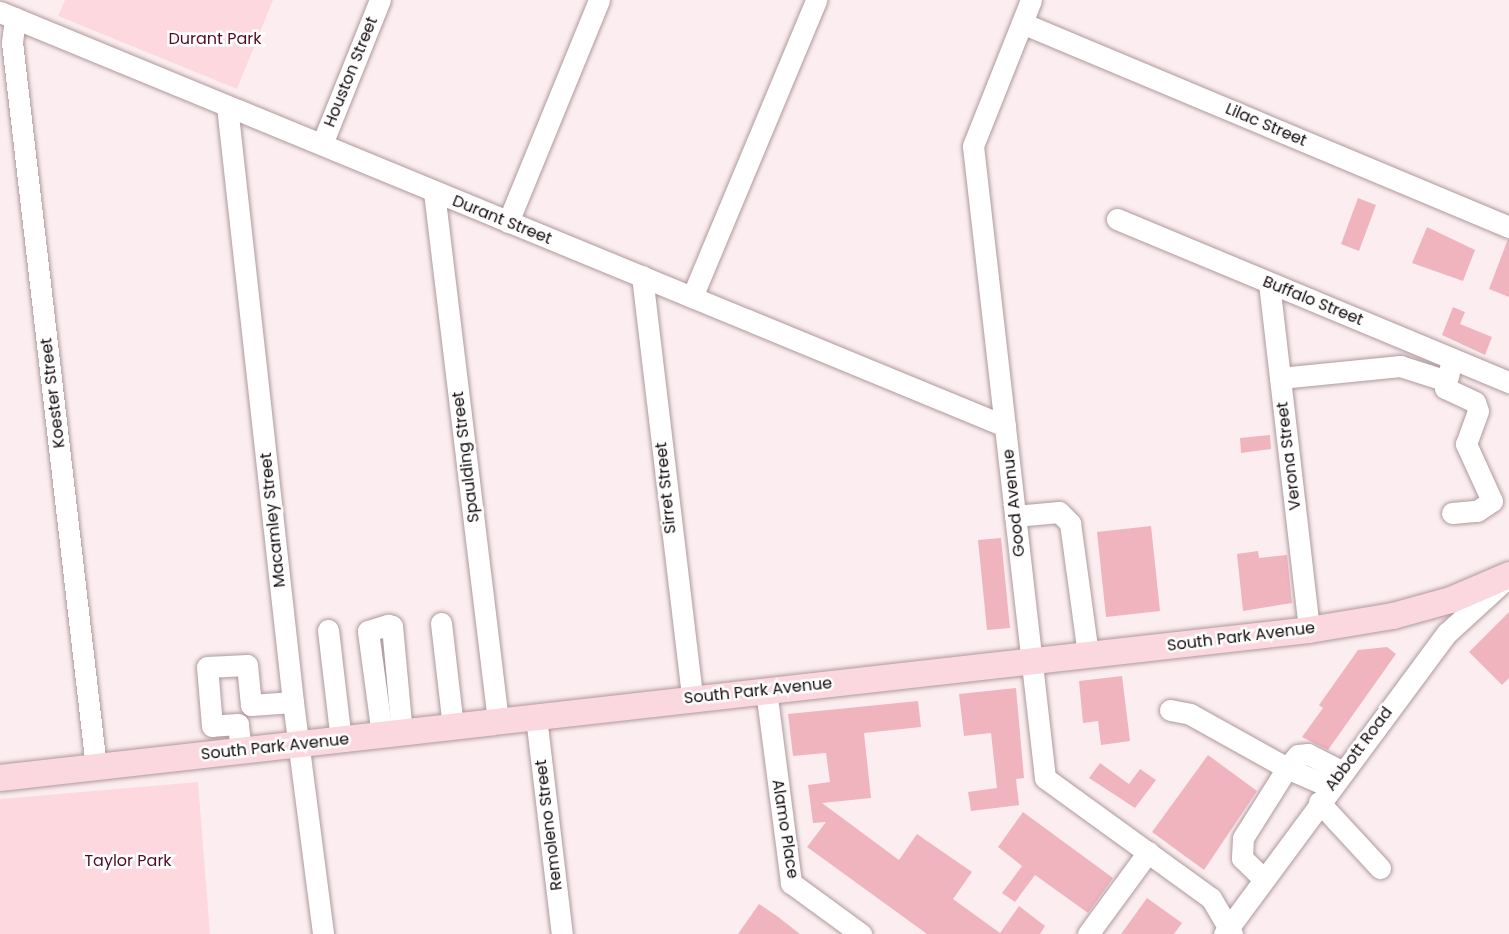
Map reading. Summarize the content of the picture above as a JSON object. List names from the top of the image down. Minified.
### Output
{"streets":{"main road":["South Park Avenue"],"street":["Houston Street","Lilac Street","Durant Street","Buffalo Street","Koester Street","Verona Street","Spaulding Street","Sirret Street","Good Avenue","Macamley Street","Abbott Road","Remoleno Street","Alamo Place"]},"crossings":[["Houston Street","Durant Street"],["Lilac Street","Good Avenue"],["Durant Street","Koester Street"],["Durant Street","Spaulding Street"],["Durant Street","Sirret Street"],["Durant Street","Good Avenue"],["Durant Street","Macamley Street"],["Buffalo Street","Verona Street"],["Koester Street","South Park Avenue"],["Verona Street","South Park Avenue"],["Spaulding Street","South Park Avenue"],["Sirret Street","South Park Avenue"],["Good Avenue","South Park Avenue"],["Good Avenue","Abbott Road"],["Macamley Street","South Park Avenue"],["South Park Avenue","Abbott Road"],["South Park Avenue","Remoleno Street"],["South Park Avenue","Alamo Place"]],"parks":["Durant Park","Taylor Park"]}
